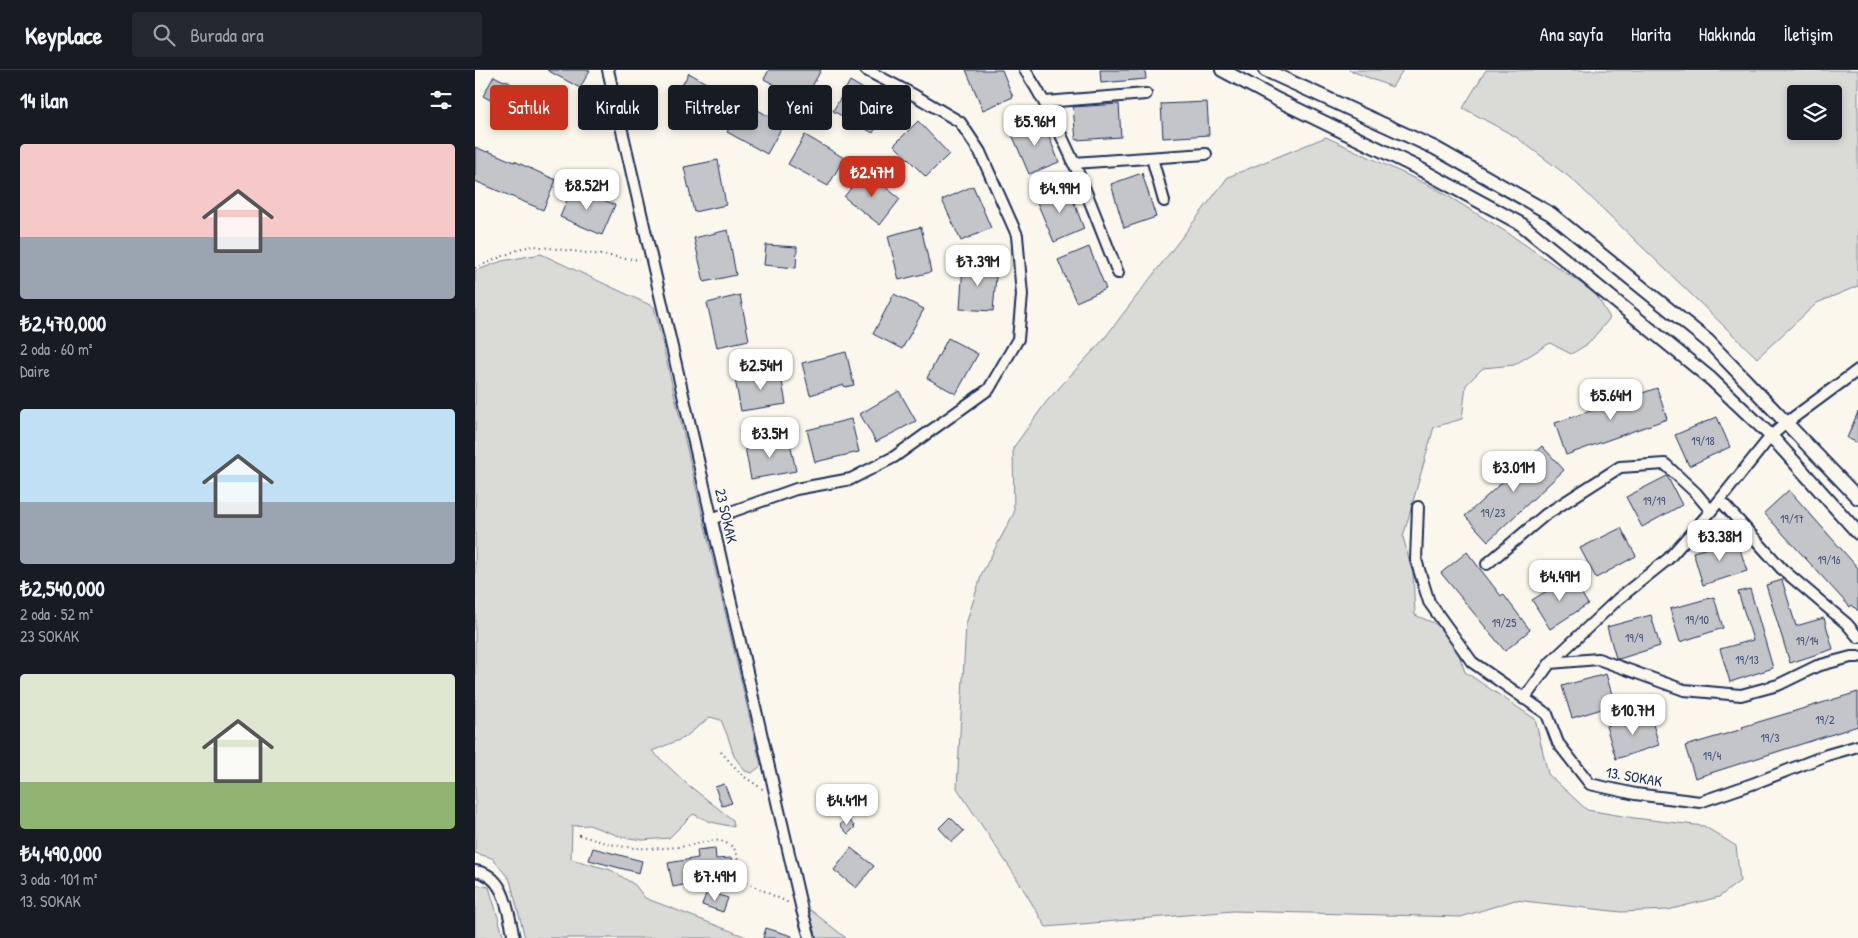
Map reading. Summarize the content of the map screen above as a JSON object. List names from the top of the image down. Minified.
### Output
{"streets":{"street":["23 SOKAK","13. SOKAK"]},"house_numbers":["19/18","19/19","19/23","19/17","19/16","19/10","19/25","19/9","19/14","19/13","19/2","19/3","19/4"],"page":{"header":"Keyplace","search":"Burada ara","nav":["Ana sayfa","Harita","Hakkında","İletişim"],"heading":"14 ilan","chip":["Satılık","Kiralık","Filtreler","Yeni","Daire"],"price":["₺5.96M","₺2.47M","₺8.52M","₺4.99M","₺7.39M","₺2.54M","₺5.64M","₺3.5M","₺3.01M","₺3.38M","₺4.49M","₺10.7M","₺4.41M","₺7.49M"],"list":[{"name":"₺2,470,000","note":"2 oda · 60 m² · Daire"},{"name":"₺2,540,000","note":"2 oda · 52 m² · 23 SOKAK"},{"name":"₺4,490,000","note":"3 oda · 101 m² · 13. SOKAK"}]}}
